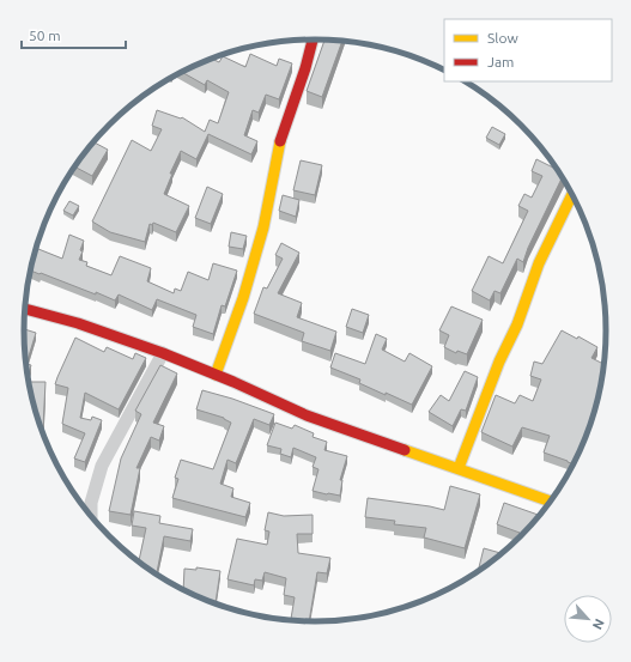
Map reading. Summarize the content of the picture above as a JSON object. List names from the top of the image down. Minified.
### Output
{"legend":["Slow","Jam"],"scale_bar":"50 m","north":"bottom right"}
